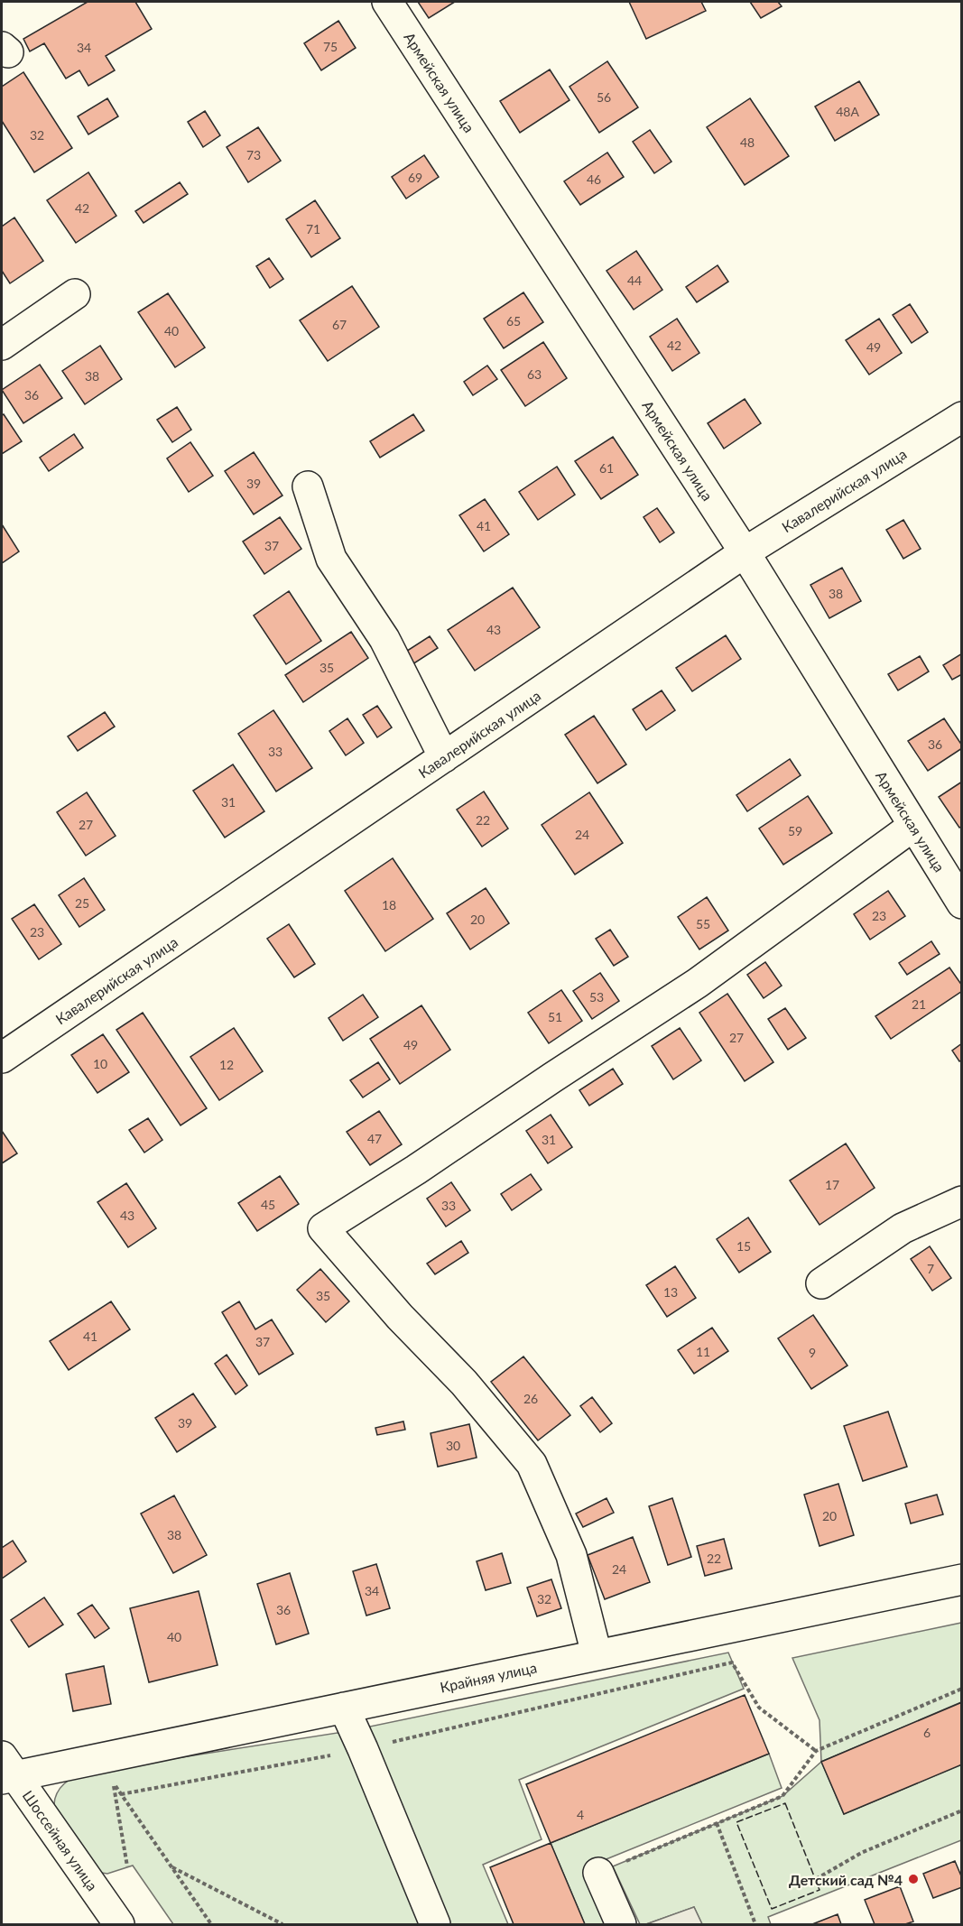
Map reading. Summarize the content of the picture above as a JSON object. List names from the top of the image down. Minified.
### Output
{"streets":{"street":["Армейская улица","Кавалерийская улица","Крайняя улица","Шоссейная улица"]},"crossings":[["Армейская улица","Кавалерийская улица"],["Крайняя улица","Шоссейная улица"]],"places":["Детский сад №4"],"house_numbers":["75","34","56","48А","32","48","73","69","46","42","71","44","65","67","40","42","49","63","38","36","61","39","41","37","38","43","35","36","33","31","22","27","59","24","25","18","23","20","55","23","53","21","51","27","49","10","12","47","31","17","45","33","43","15","7","13","35","41","37","11","9","26","39","30","20","38","22","24","34","32","36","40","6","4"]}
